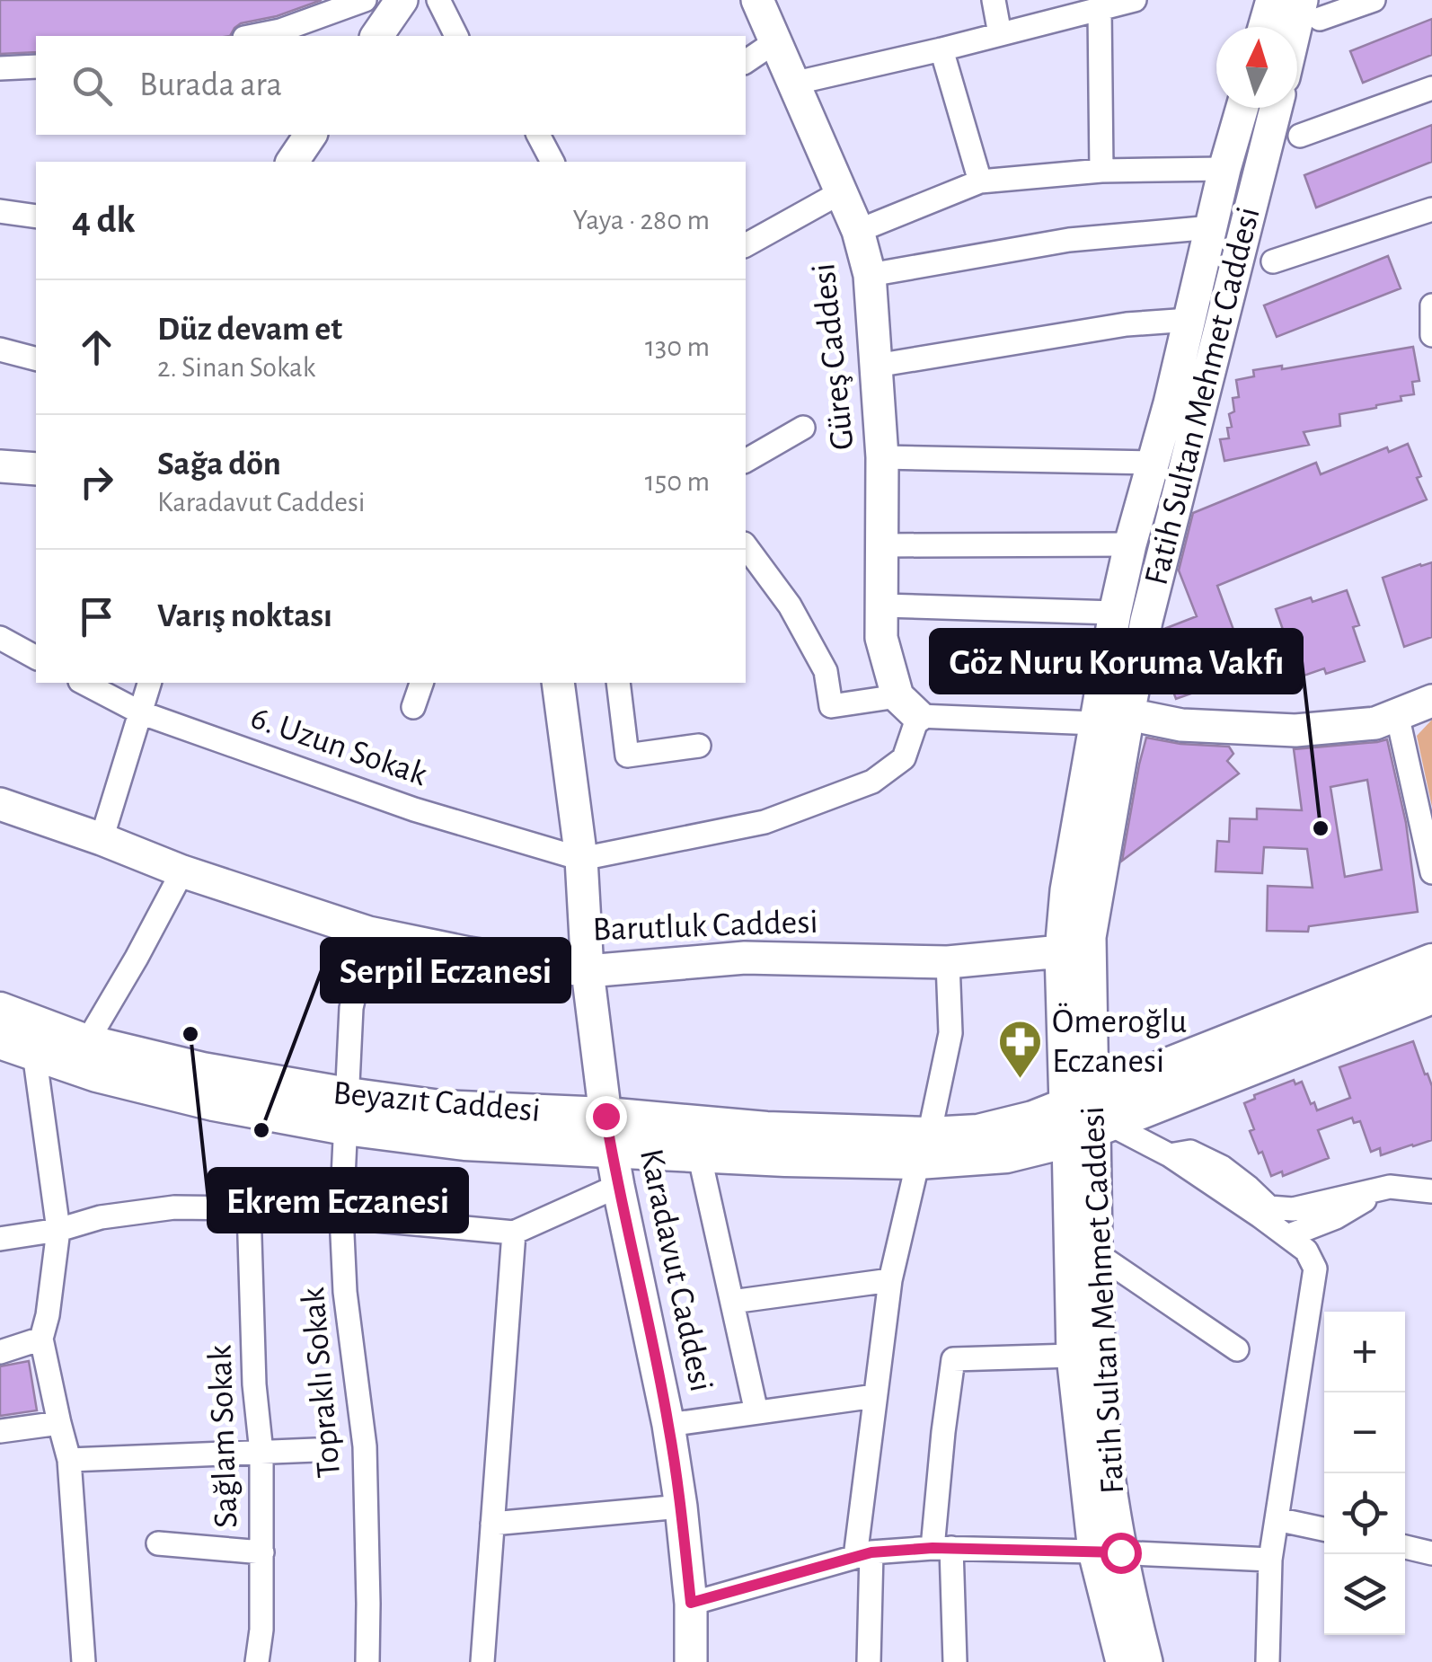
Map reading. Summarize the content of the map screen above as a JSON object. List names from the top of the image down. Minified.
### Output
{"streets":{"main road":["Güreş Caddesi","Fatih Sultan Mehmet Caddesi","Barutluk Caddesi","Beyazıt Caddesi","Karadavut Caddesi"],"street":["6. Uzun Sokak","Topraklı Sokak","Sağlam Sokak"]},"crossings":[["Fatih Sultan Mehmet Caddesi","Barutluk Caddesi"],["Fatih Sultan Mehmet Caddesi","Beyazıt Caddesi"],["6. Uzun Sokak","Karadavut Caddesi"],["Barutluk Caddesi","Karadavut Caddesi"],["Barutluk Caddesi","Topraklı Sokak"],["Beyazıt Caddesi","Karadavut Caddesi"],["Beyazıt Caddesi","Topraklı Sokak"]],"places":{"other":["Göz Nuru Koruma Vakfı","Ekrem Eczanesi","Serpil Eczanesi"],"pharmacy":["Ömeroğlu Eczanesi"]},"north":"top","page":{"search":"Burada ara","heading":["4 dk","Yaya · 280 m"],"list":[["Düz devam et","2. Sinan Sokak","130 m"],["Sağa dön","Karadavut Caddesi","150 m"],"Varış noktası"],"map_buttons":["+","−"]}}
